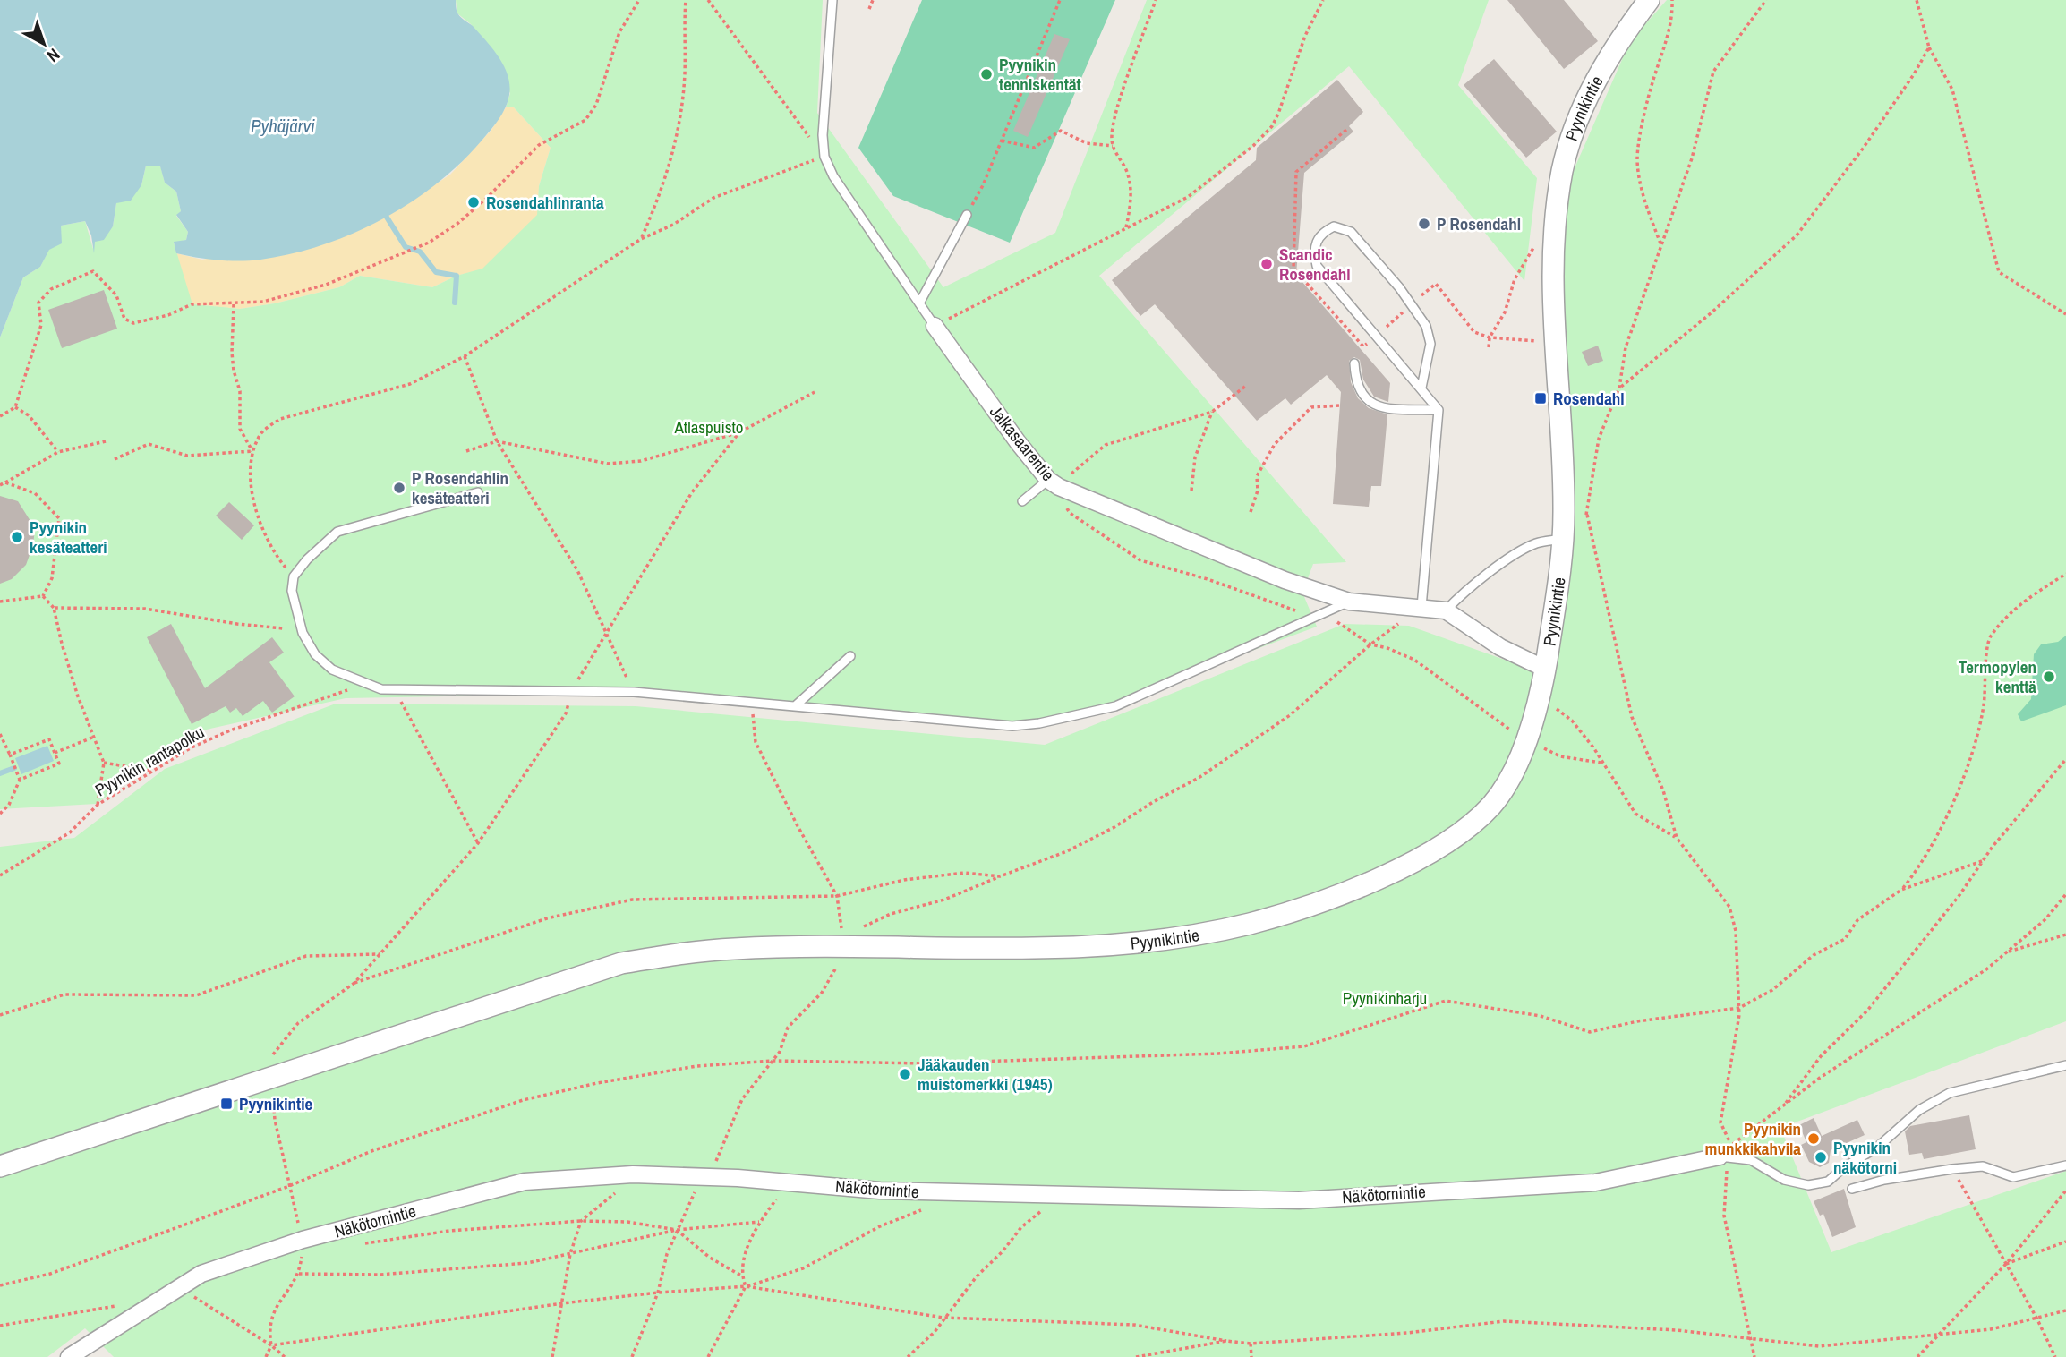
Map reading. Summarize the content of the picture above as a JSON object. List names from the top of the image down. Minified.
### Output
{"streets":{"street":["Pyynikintie","Jalkasaarentie","Näkötornintie"],"path":["Pyynikin rantapolku"]},"crossings":[["Pyynikintie","Jalkasaarentie"]],"water":["Pyhäjärvi"],"parks":["Atlaspuisto","Pyynikinharju"],"places":{"other":["Pyynikin tenniskentät","Rosendahlinranta","P Rosendahl","Scandic Rosendahl","P Rosendahlin kesäteatteri","Pyynikin kesäteatteri","Termopylen kenttä","Jääkauden muistomerkki (1945)","Pyynikin munkkikahvila","Pyynikin näkötorni"],"transit":["Rosendahl","Pyynikintie"]},"north":"bottom right"}
